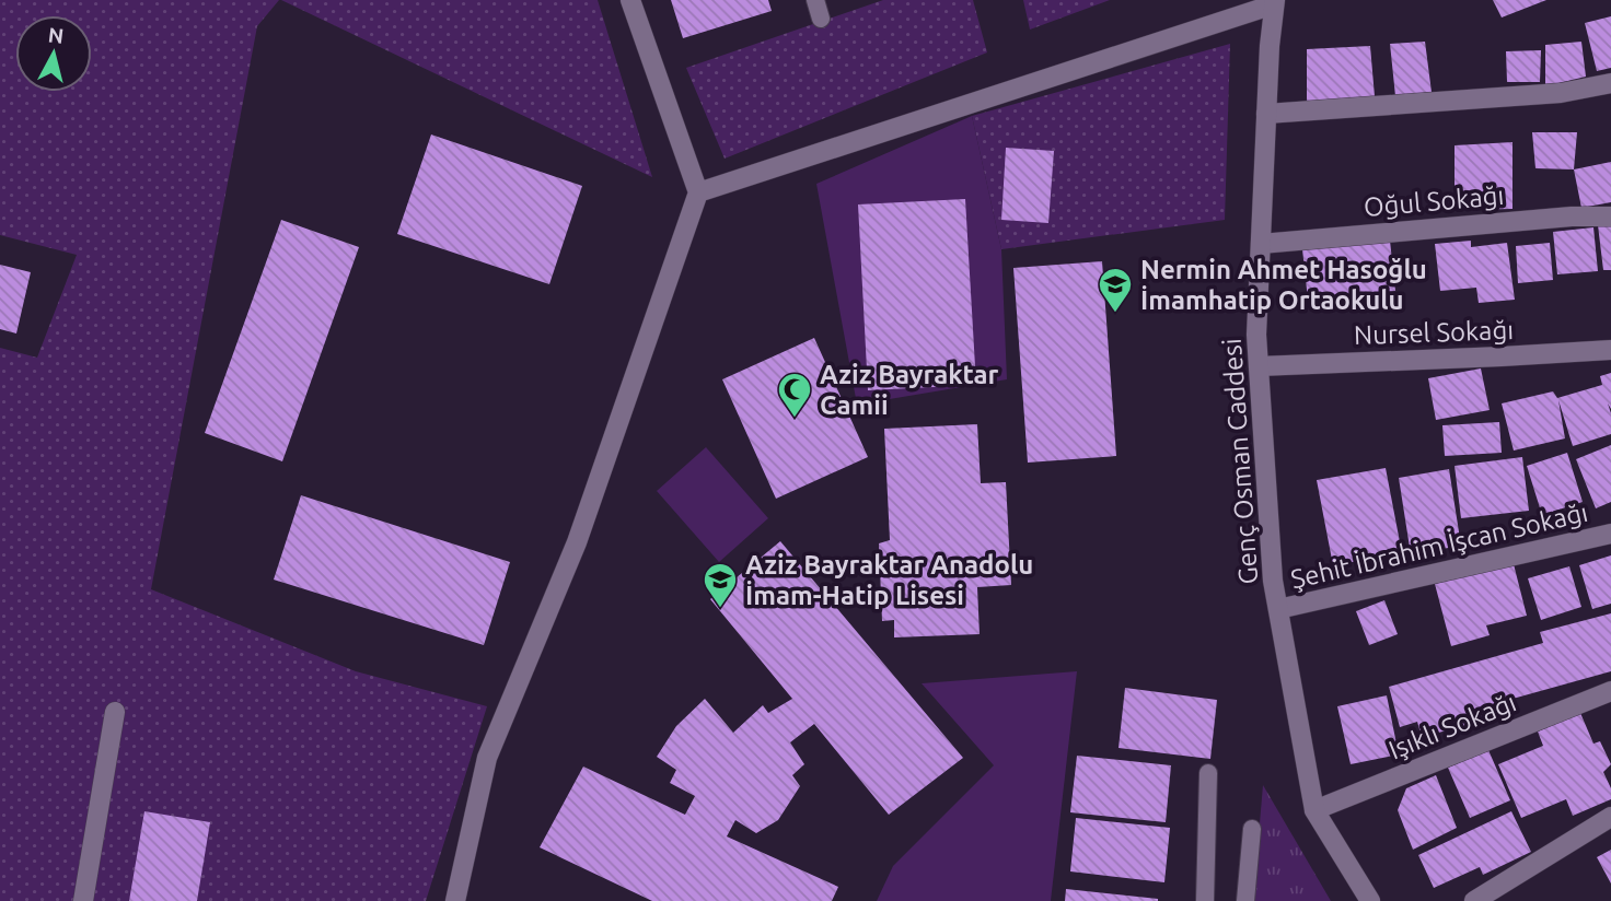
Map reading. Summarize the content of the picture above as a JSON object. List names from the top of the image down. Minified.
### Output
{"streets":{"street":["Oğul Sokağı","Nursel Sokağı","Genç Osman Caddesi","Şehit İbrahim İşcan Sokağı","Işıklı Sokağı"]},"crossings":[["Oğul Sokağı","Genç Osman Caddesi"],["Nursel Sokağı","Genç Osman Caddesi"],["Genç Osman Caddesi","Şehit İbrahim İşcan Sokağı"],["Genç Osman Caddesi","Işıklı Sokağı"]],"places":{"school or university":["Nermin Ahmet Hasoğlu İmamhatip Ortaokulu","Aziz Bayraktar Anadolu İmam-Hatip Lisesi"],"mosque":["Aziz Bayraktar Camii"]},"north":"top"}
